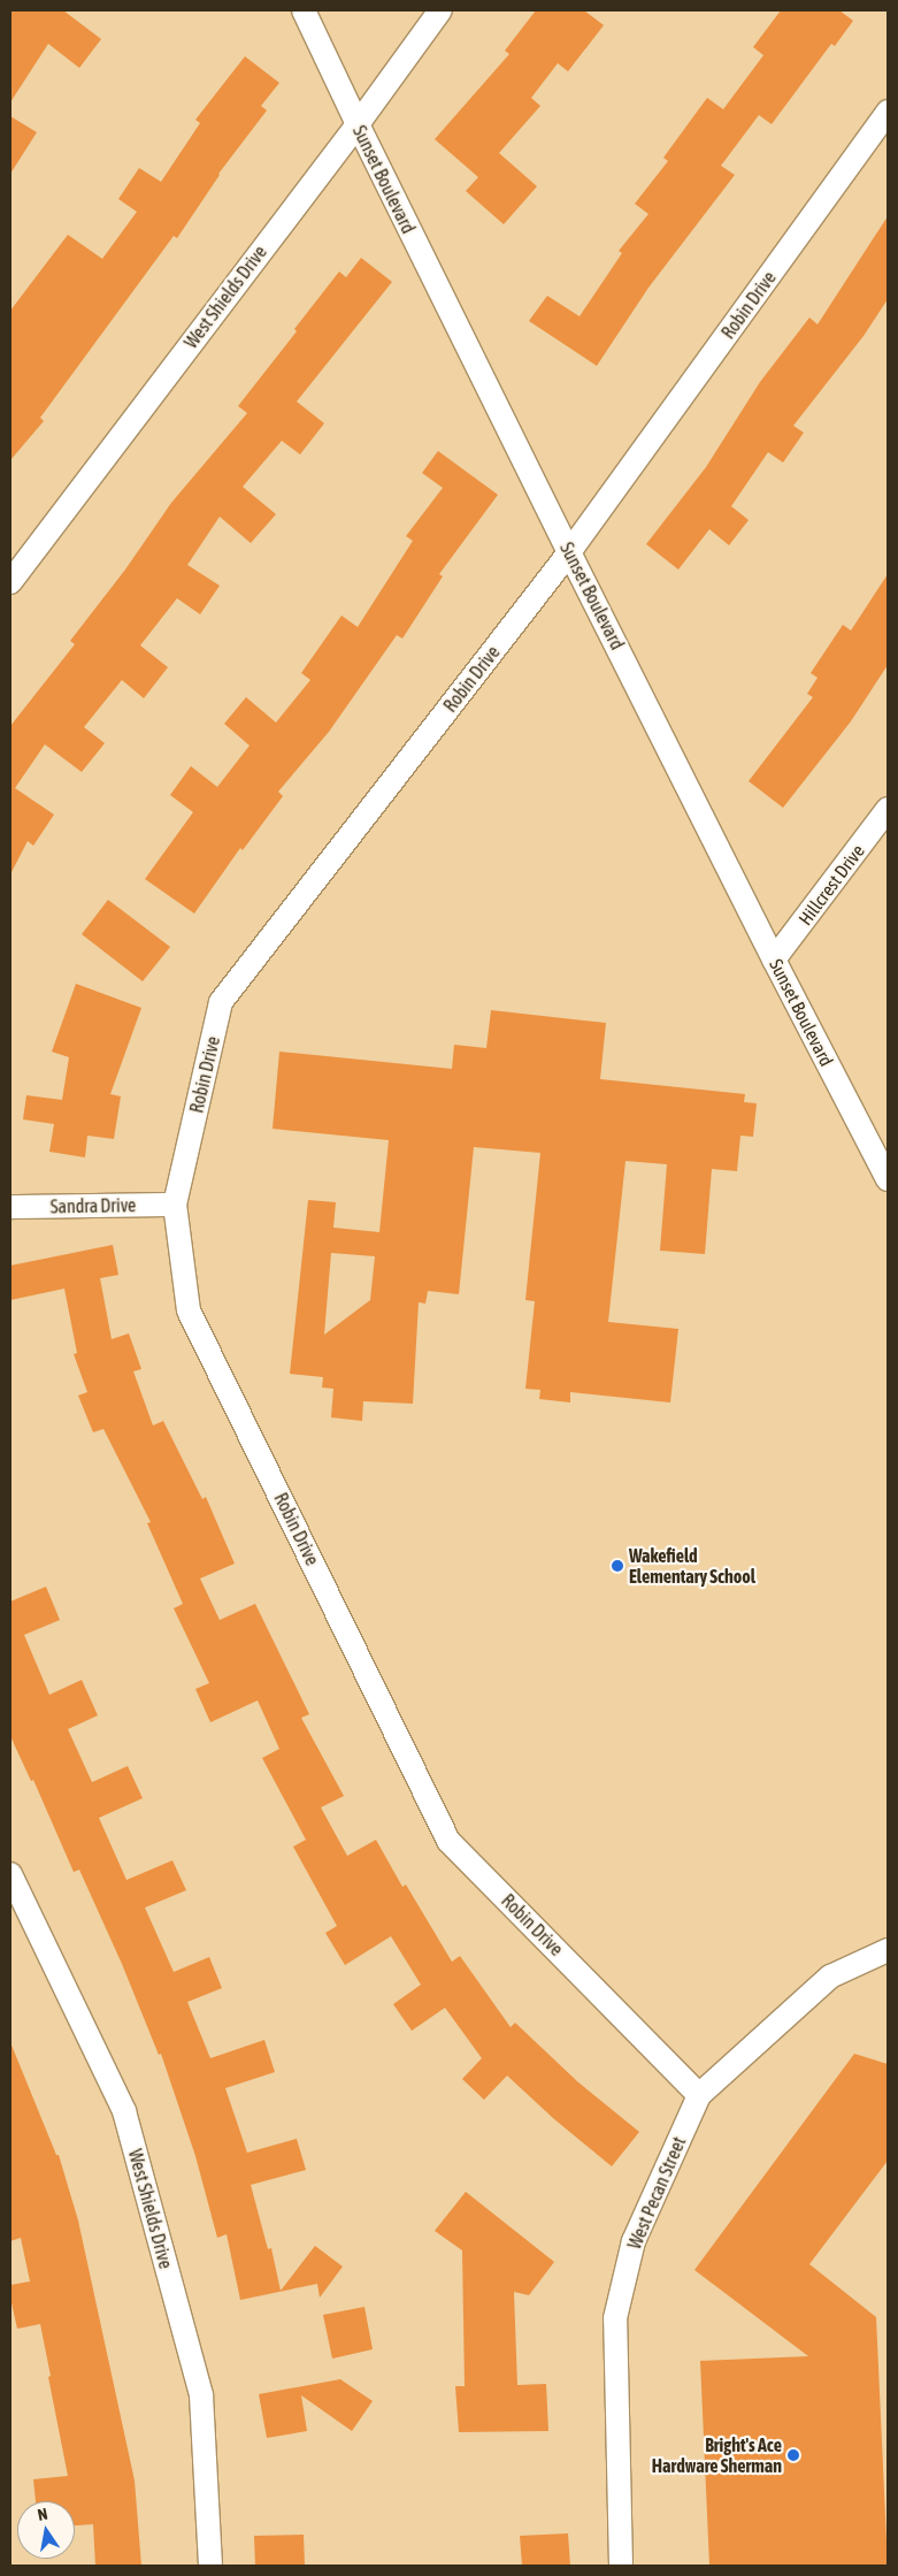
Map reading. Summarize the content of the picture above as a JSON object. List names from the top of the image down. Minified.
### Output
{"streets":{"street":["Sunset Boulevard","West Shields Drive","Robin Drive","Hillcrest Drive","Sandra Drive","West Pecan Street"]},"crossings":[["Sunset Boulevard","West Shields Drive"],["Sunset Boulevard","Robin Drive"],["Sunset Boulevard","Hillcrest Drive"],["Robin Drive","Sandra Drive"],["Robin Drive","West Pecan Street"]],"places":["Wakefield Elementary School","Bright's Ace Hardware Sherman"],"north":"top"}
